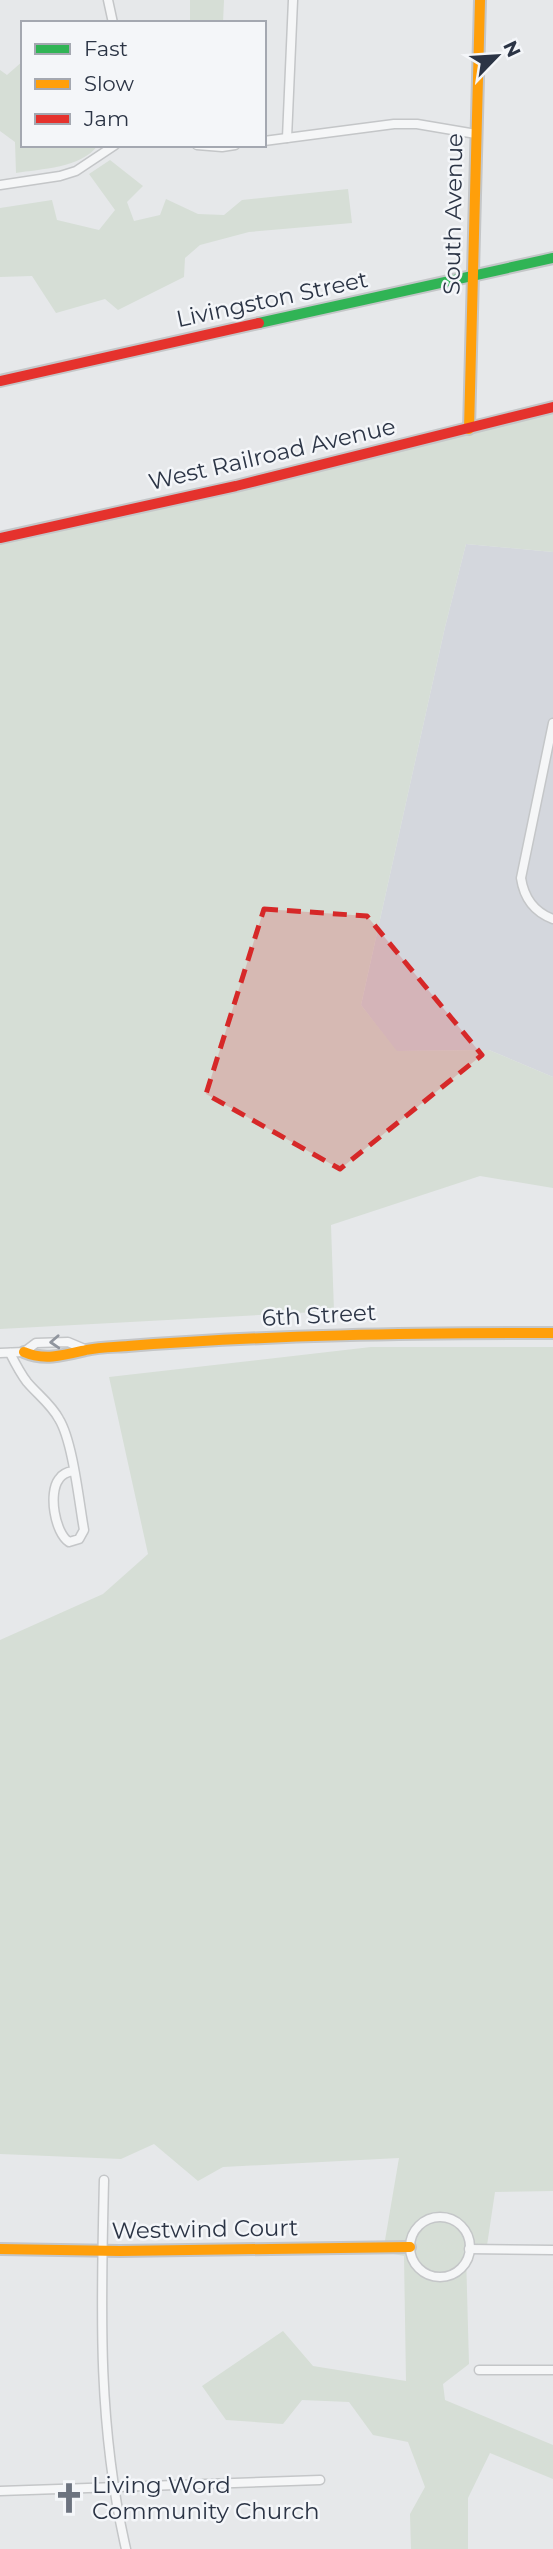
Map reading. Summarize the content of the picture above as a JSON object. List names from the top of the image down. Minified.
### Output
{"streets":{"street":["South Avenue","Livingston Street","West Railroad Avenue","6th Street","Westwind Court"]},"crossings":[["South Avenue","Livingston Street"],["South Avenue","West Railroad Avenue"]],"places":{"church":["Living Word Community Church"]},"legend":["Fast","Slow","Jam"],"north":"top right"}
